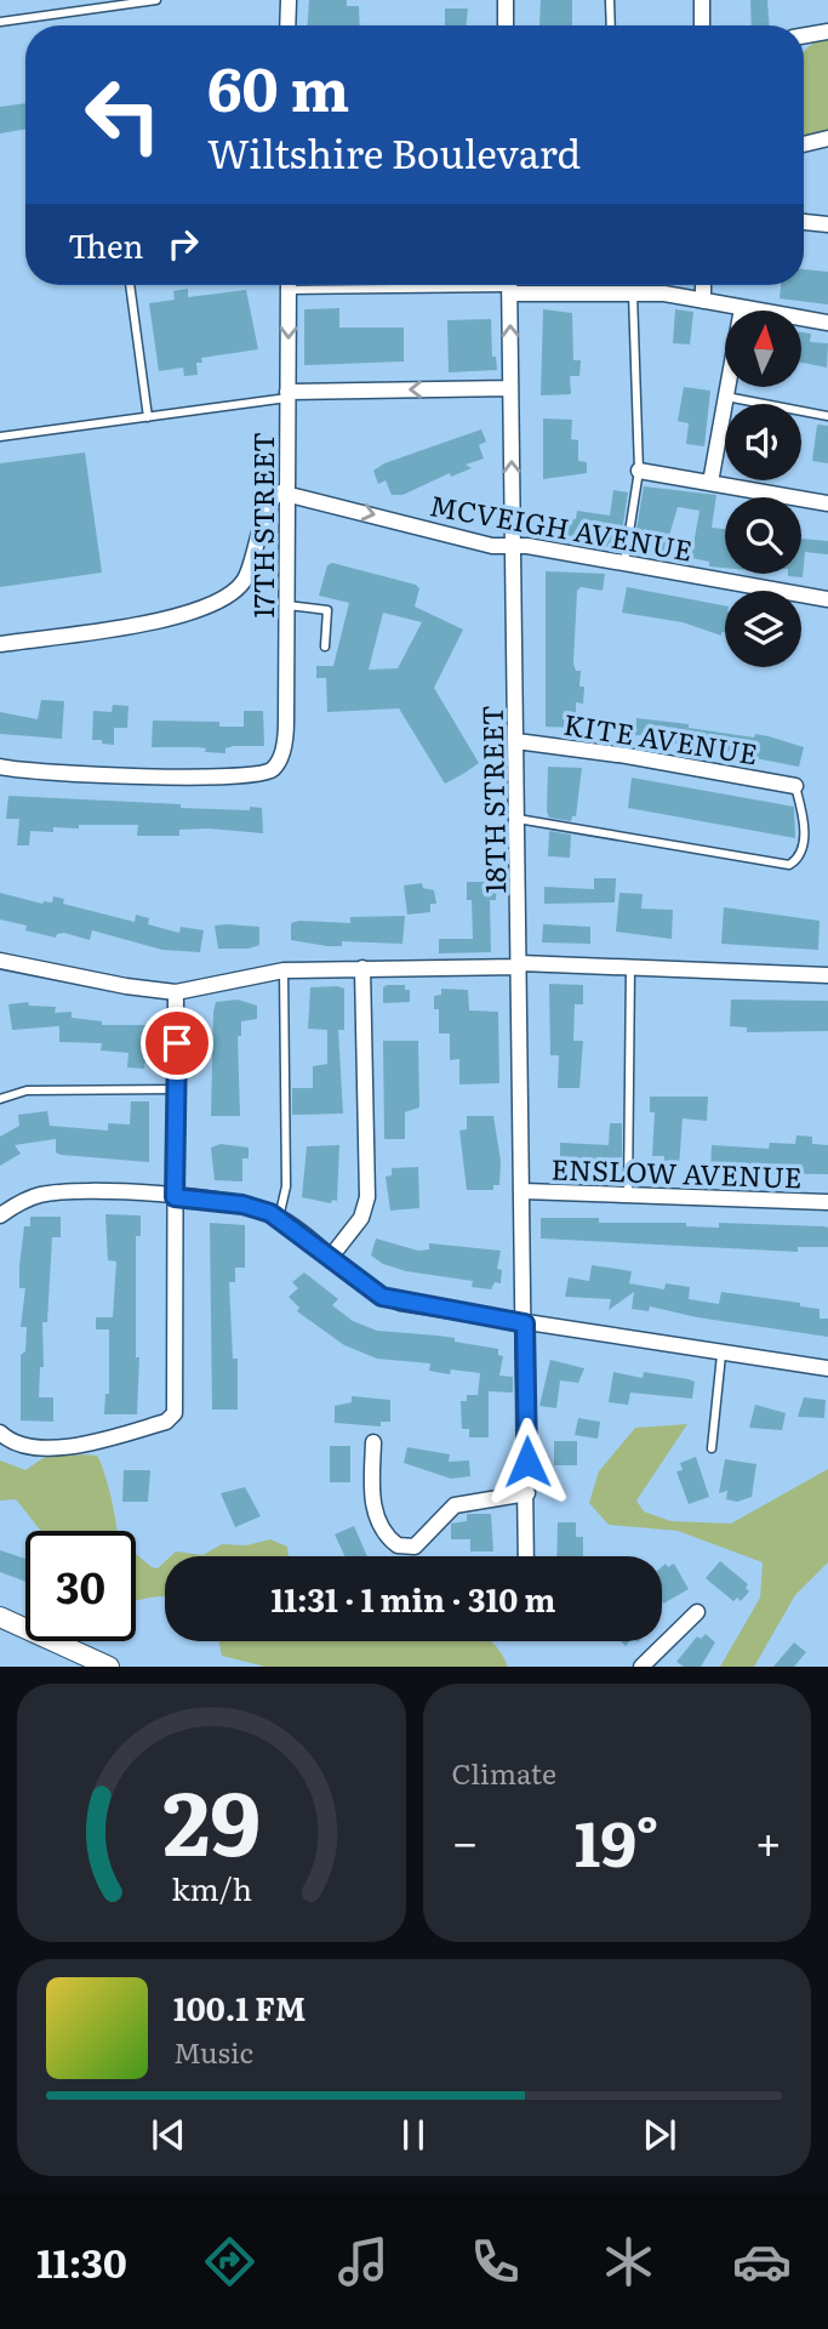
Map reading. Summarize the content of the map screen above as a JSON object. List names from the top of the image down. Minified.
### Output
{"streets":{"street":["17TH STREET","MCVEIGH AVENUE","KITE AVENUE","18TH STREET","ENSLOW AVENUE"]},"crossings":[["17TH STREET","MCVEIGH AVENUE"],["MCVEIGH AVENUE","18TH STREET"],["KITE AVENUE","18TH STREET"],["18TH STREET","ENSLOW AVENUE"]],"north":"top","page":{"turn":["60 m","Wiltshire Boulevard"],"then":"Then","limit":"30","trip":"11:31 · 1 min · 310 m","tile":"Climate","heat":["−","19°","+"],"song":["100.1 FM","Music"],"tabs":"11:30","gauge":["29","km/h"]}}
